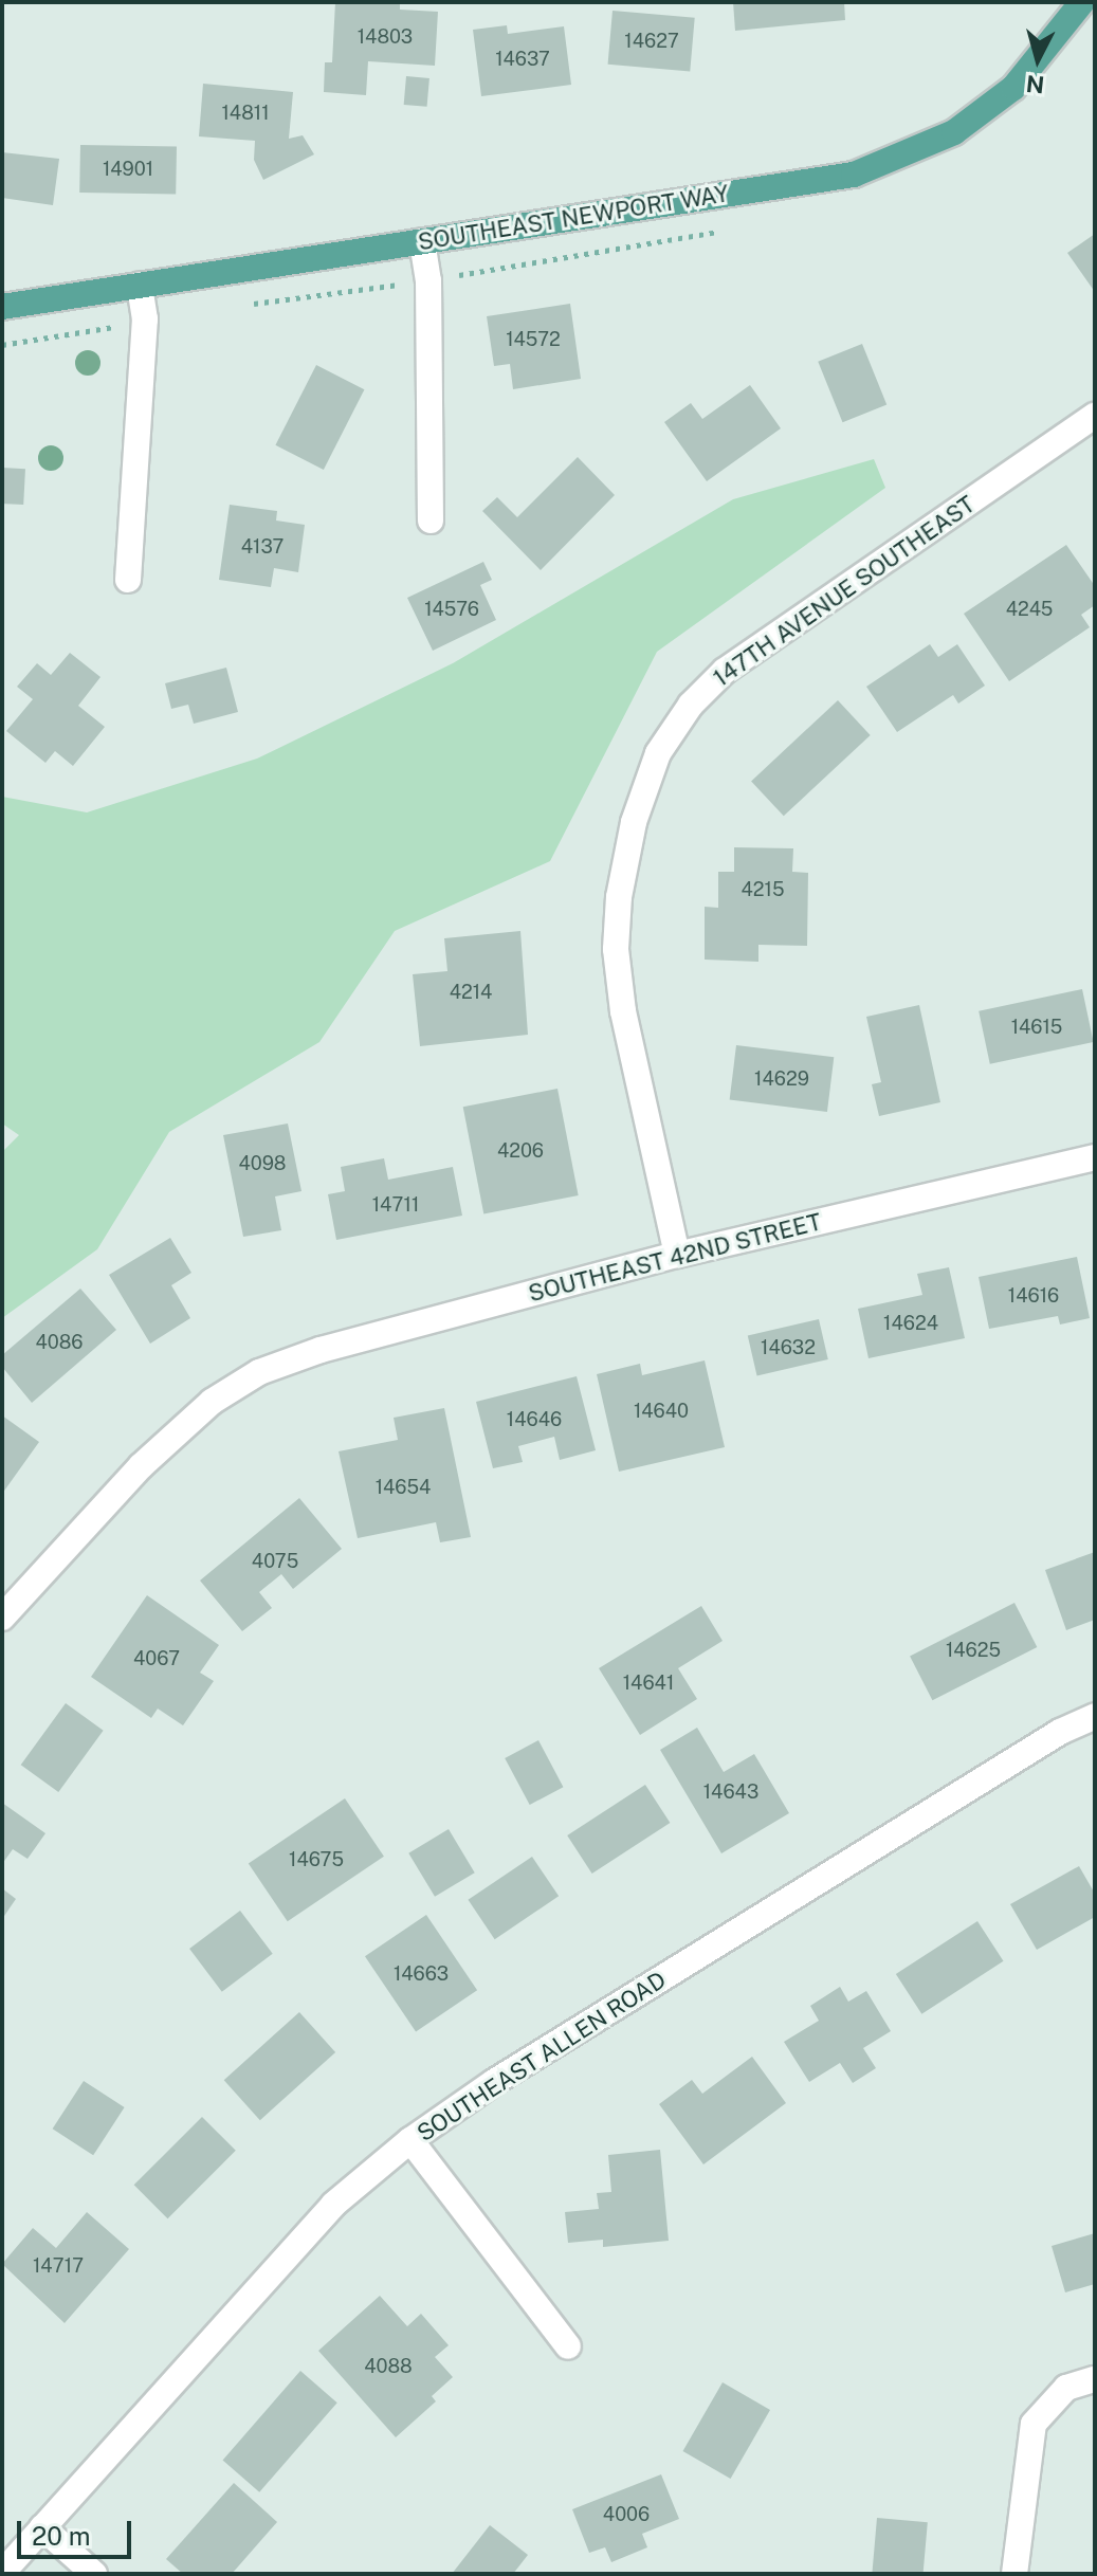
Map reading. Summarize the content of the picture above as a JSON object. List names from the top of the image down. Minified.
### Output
{"streets":{"main road":["SOUTHEAST NEWPORT WAY"],"street":["147TH AVENUE SOUTHEAST","SOUTHEAST 42ND STREET","SOUTHEAST ALLEN ROAD"]},"crossings":[["147TH AVENUE SOUTHEAST","SOUTHEAST 42ND STREET"]],"house_numbers":["14803","14627","14637","14811","14901","14572","4137","14576","4245","4215","4214","14615","14629","4206","4098","14711","14616","14624","4086","14632","14640","14646","14654","4075","14625","4067","14641","14643","14675","14663","14717","4088","4006"],"scale_bar":"20 m","north":"bottom"}
